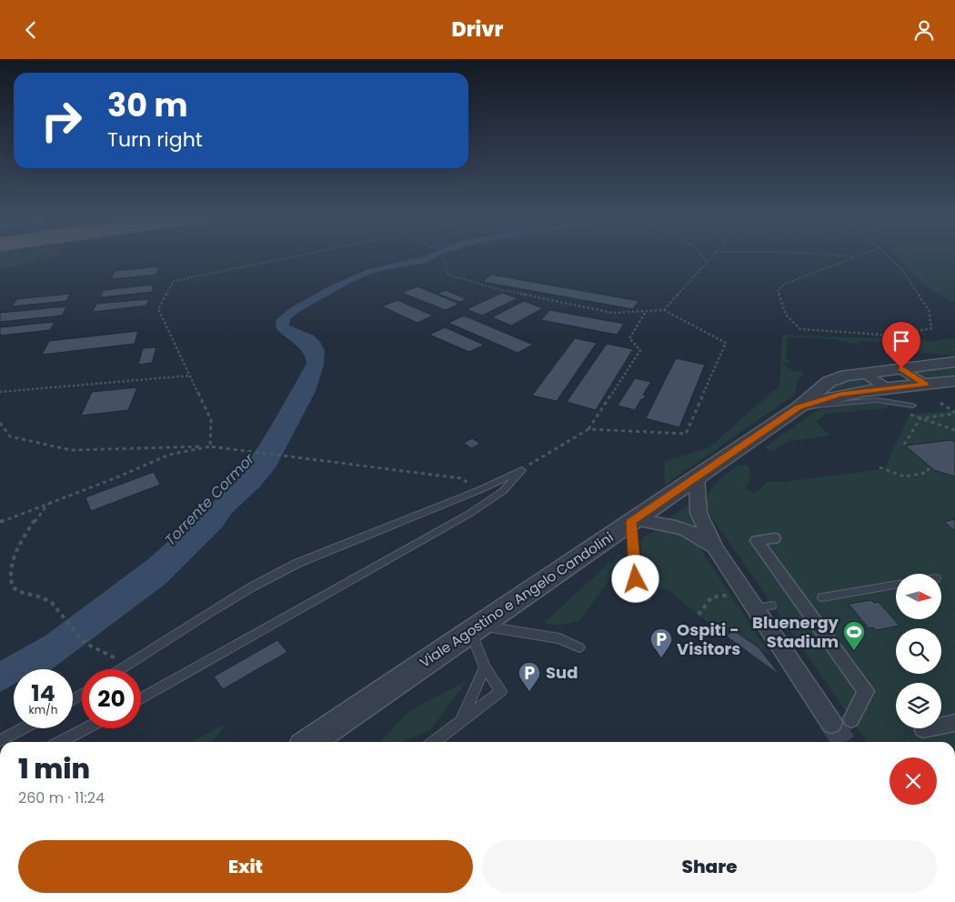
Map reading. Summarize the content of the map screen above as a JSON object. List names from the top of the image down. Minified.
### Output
{"streets":{"street":["Viale Agostino e Angelo Candolini"]},"water":["Torrente Cormor"],"places":{"sports":["Bluenergy Stadium"],"parking":["Ospiti - Visitors","Sud"]},"north":"right","page":{"header":"Drivr","turn":["30 m","Turn right"],"speed":"14 km/h","limit":"20","heading":["1 min","260 m · 11:24"],"buttons":["Exit","Share"]}}
